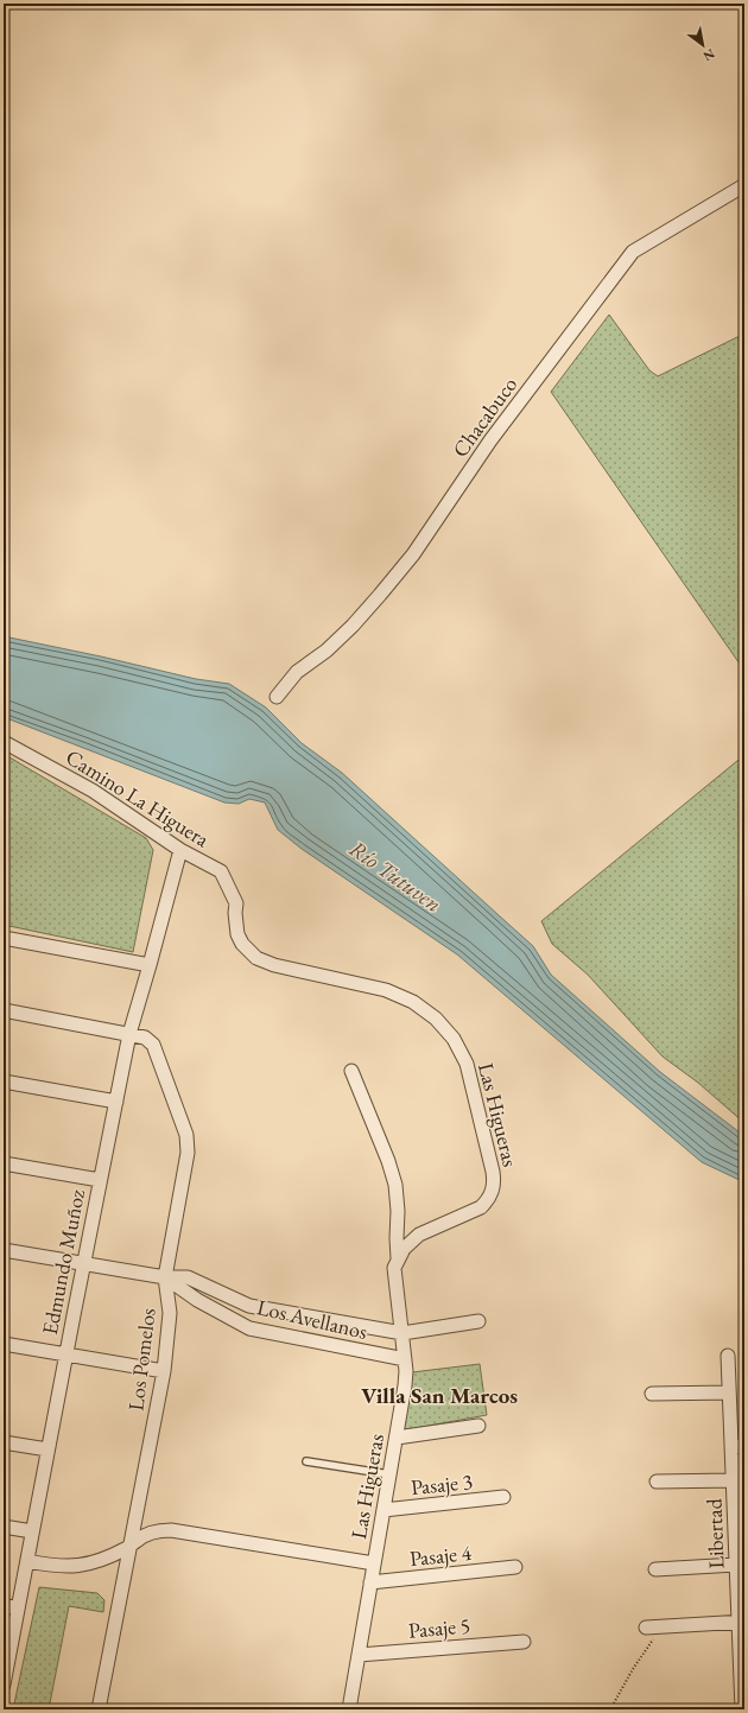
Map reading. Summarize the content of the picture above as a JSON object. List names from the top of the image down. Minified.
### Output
{"streets":{"street":["Chacabuco","Camino La Higuera","Las Higueras","Edmundo Muñoz","Los Avellanos","Los Pomelos","Pasaje 3","Libertad","Pasaje 4","Pasaje 5"]},"crossings":[["Camino La Higuera","Las Higueras"],["Camino La Higuera","Edmundo Muñoz"],["Las Higueras","Los Avellanos"],["Las Higueras","Pasaje 3"],["Las Higueras","Pasaje 4"],["Las Higueras","Pasaje 5"],["Edmundo Muñoz","Los Avellanos"],["Edmundo Muñoz","Los Pomelos"],["Los Avellanos","Los Pomelos"]],"districts":["Villa San Marcos"],"water":["Río Tutuven"],"north":"bottom right"}
